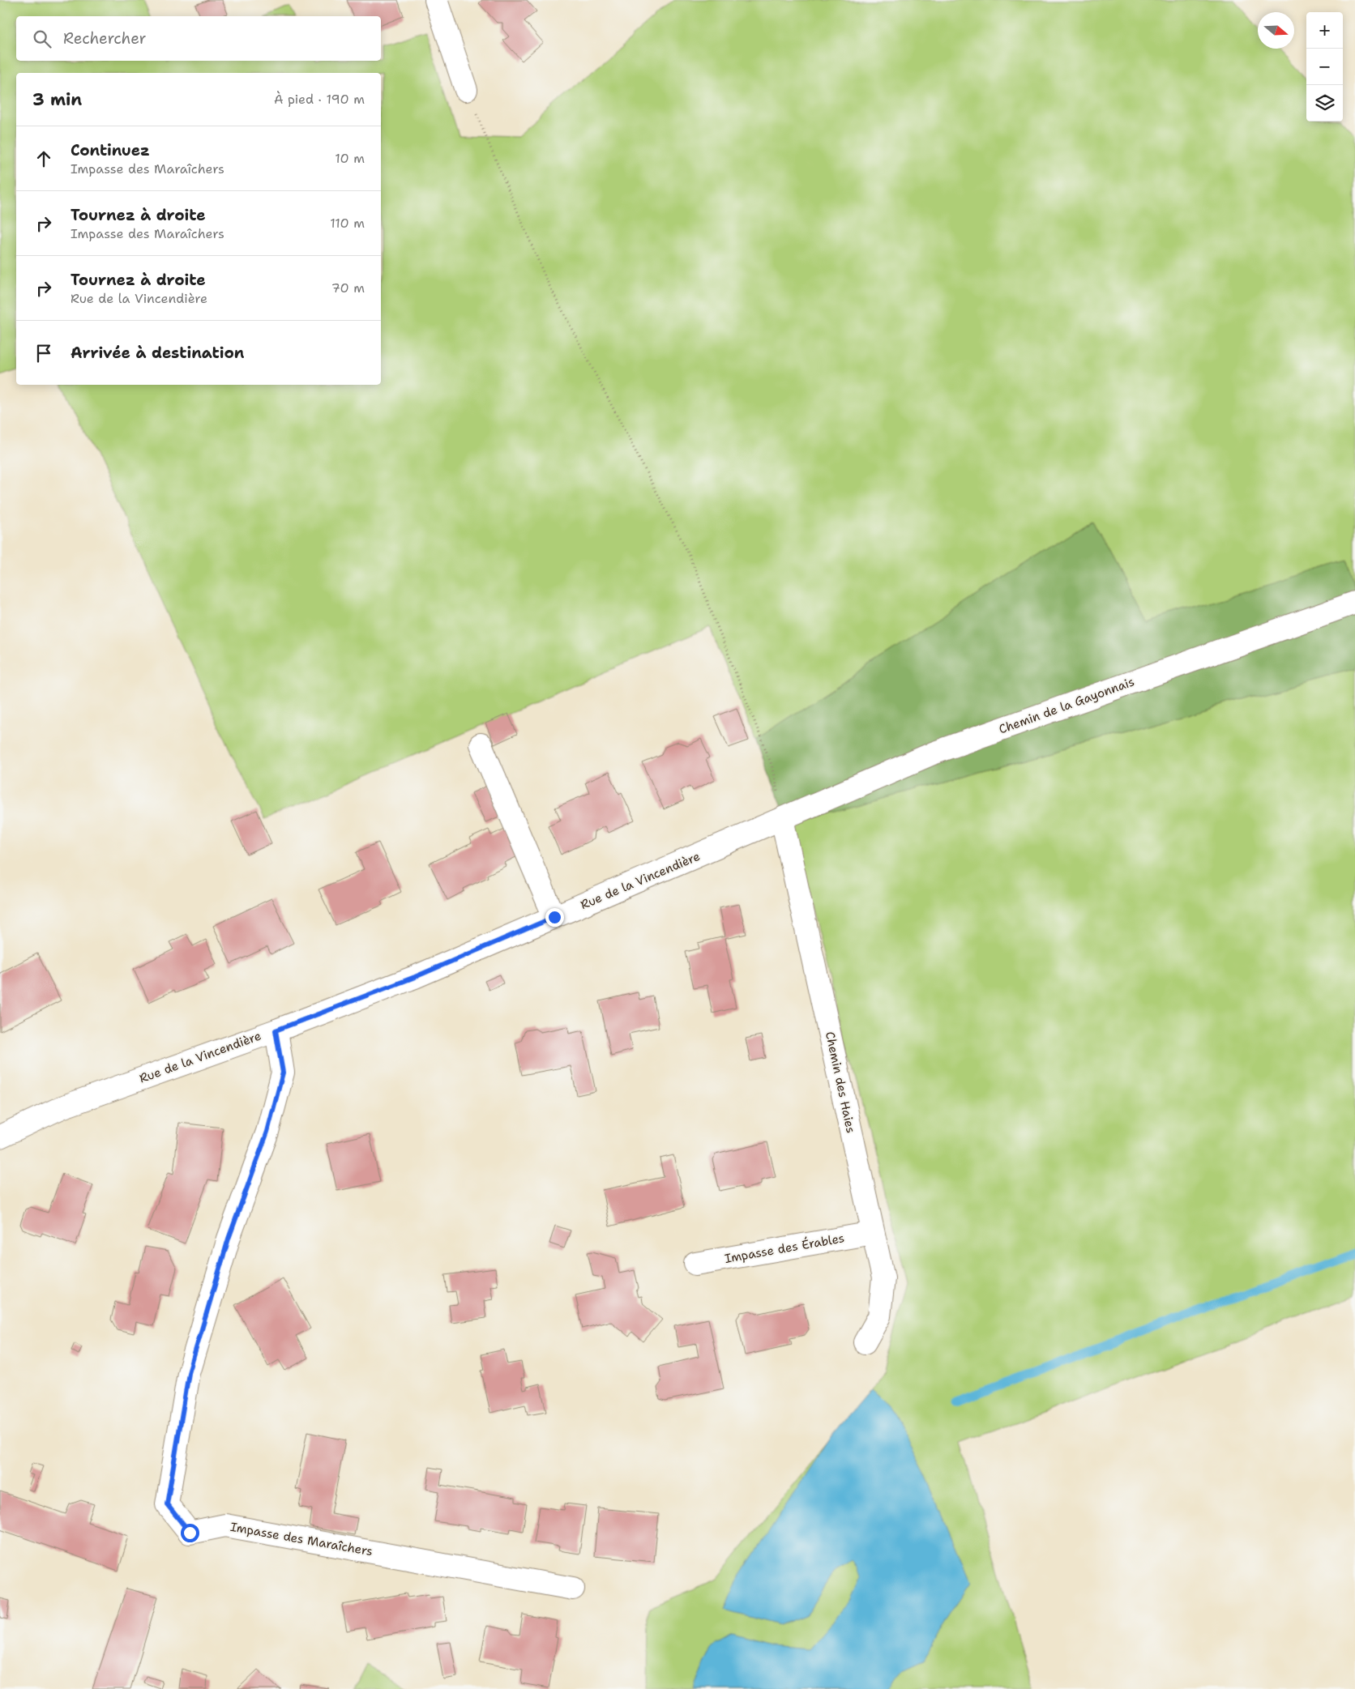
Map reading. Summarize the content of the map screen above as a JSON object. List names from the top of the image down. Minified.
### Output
{"streets":{"street":["Chemin de la Gayonnais","Rue de la Vincendière","Chemin des Haies","Impasse des Érables","Impasse des Maraîchers"]},"crossings":[["Chemin de la Gayonnais","Rue de la Vincendière"],["Chemin de la Gayonnais","Chemin des Haies"],["Rue de la Vincendière","Chemin des Haies"],["Rue de la Vincendière","Impasse des Maraîchers"],["Chemin des Haies","Impasse des Érables"]],"north":"right","page":{"map_buttons":["+","−"],"search":"Rechercher","heading":["3 min","À pied · 190 m"],"list":[["Continuez","Impasse des Maraîchers","10 m"],["Tournez à droite","Impasse des Maraîchers","110 m"],["Tournez à droite","Rue de la Vincendière","70 m"],"Arrivée à destination"]}}
